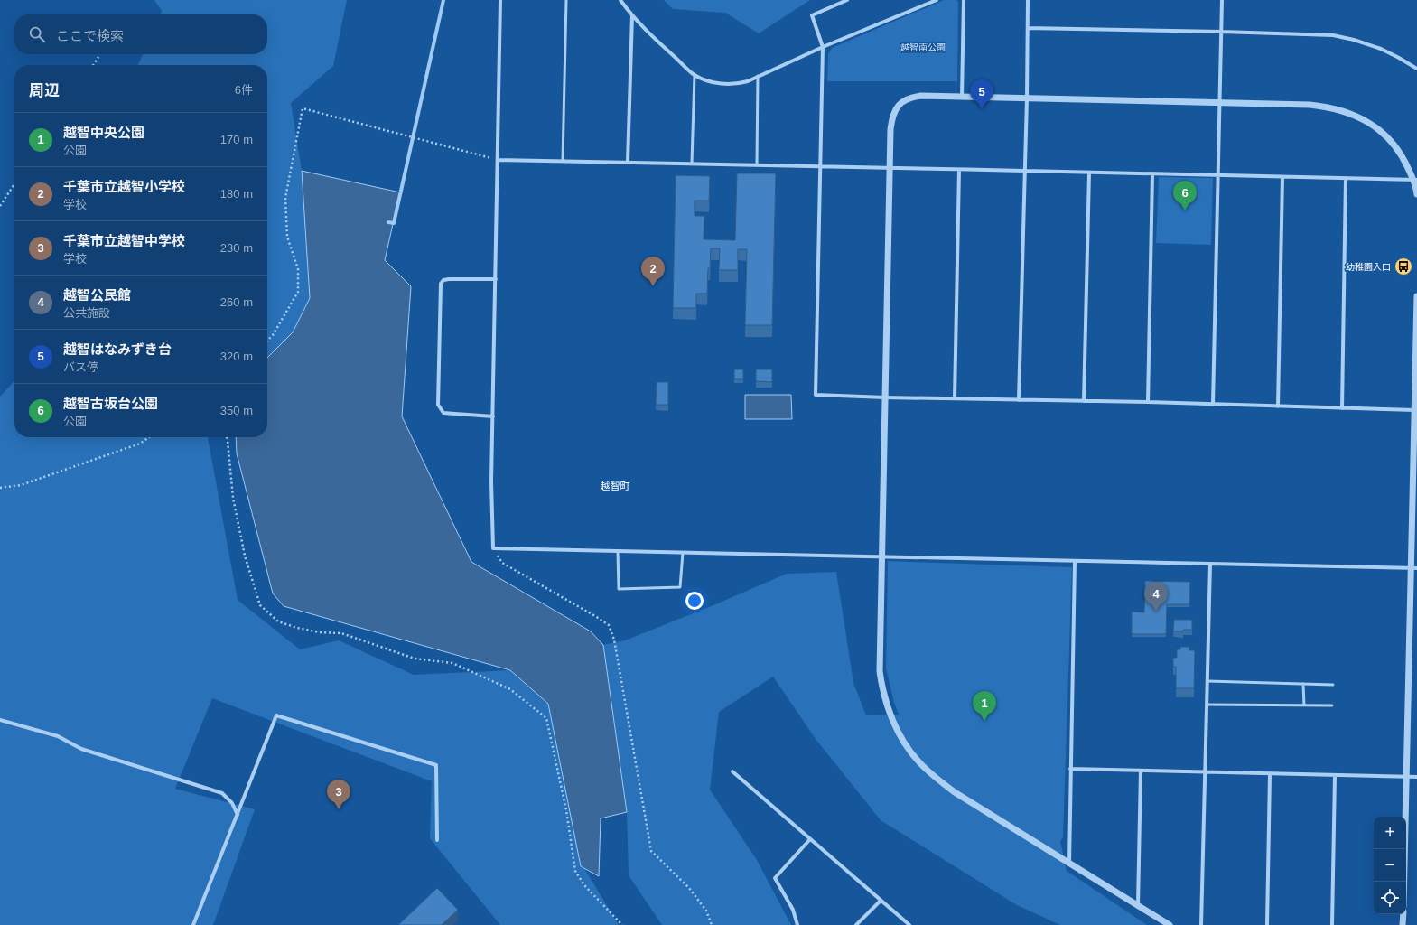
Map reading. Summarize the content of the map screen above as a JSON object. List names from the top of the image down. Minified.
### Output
{"districts":["越智町"],"parks":["越智南公園"],"places":{"bus stop":["幼稚園入口"]},"page":{"search":"ここで検索","heading":["周辺","6件"],"pins":["5","6","2","4","1","3"],"list":[{"mark":"1","name":"越智中央公園","note":"公園","value":"170 m"},{"mark":"2","name":"千葉市立越智小学校","note":"学校","value":"180 m"},{"mark":"3","name":"千葉市立越智中学校","note":"学校","value":"230 m"},{"mark":"4","name":"越智公民館","note":"公共施設","value":"260 m"},{"mark":"5","name":"越智はなみずき台","note":"バス停","value":"320 m"},{"mark":"6","name":"越智古坂台公園","note":"公園","value":"350 m"}],"map_buttons":["+","−"]}}
